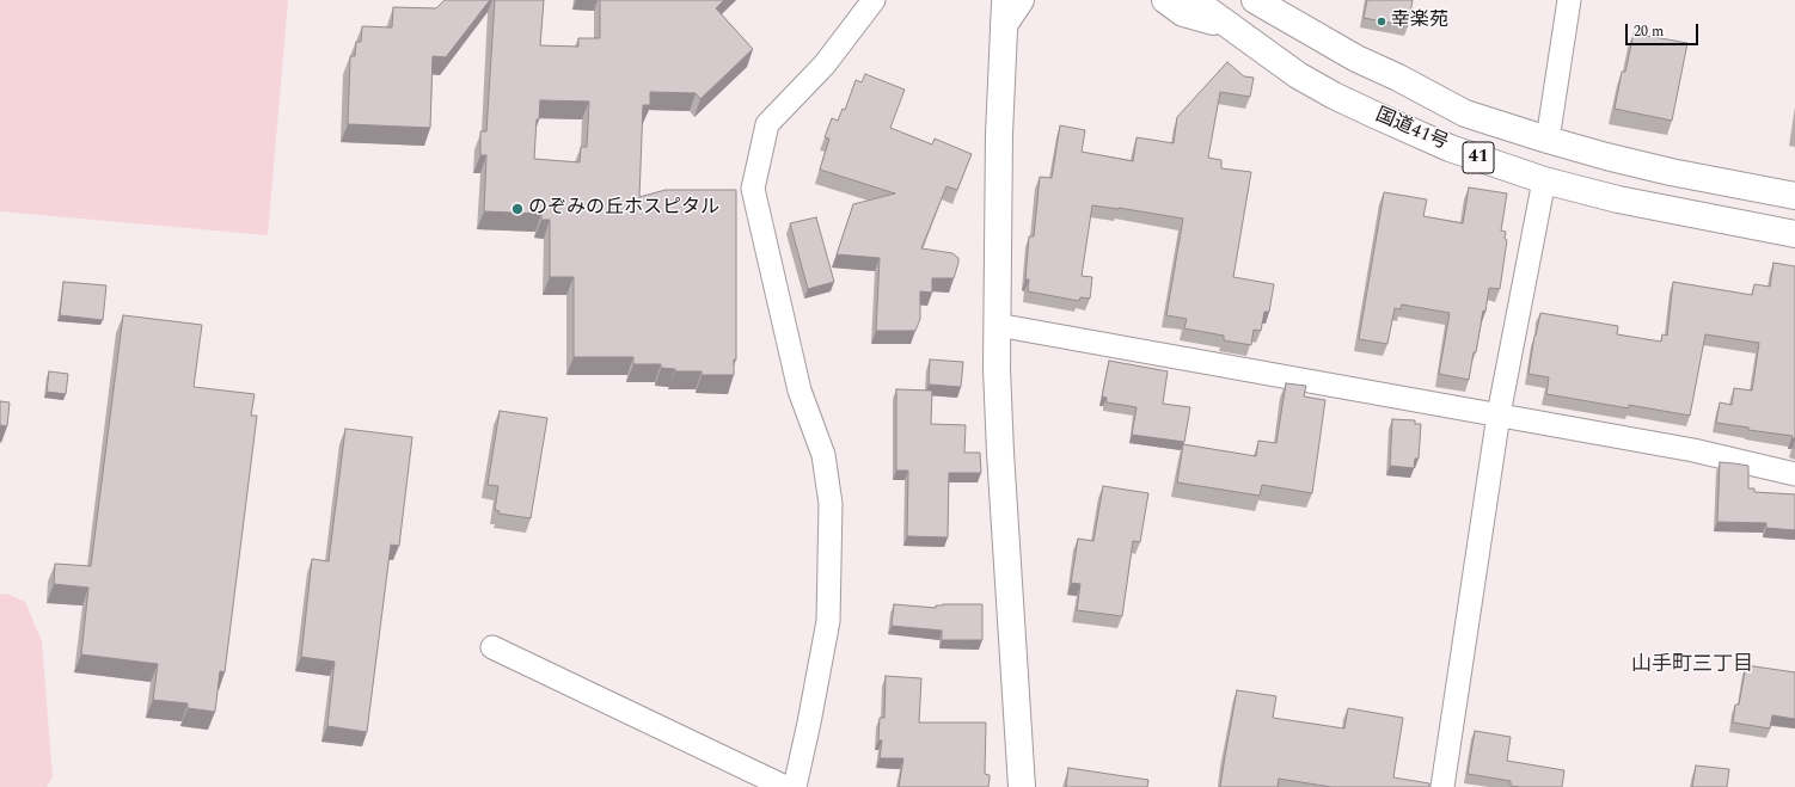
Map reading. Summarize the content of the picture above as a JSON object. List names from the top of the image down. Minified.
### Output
{"streets":{"main road":["国道41号","41"]},"districts":["山手町三丁目"],"places":["幸楽苑","のぞみの丘ホスピタル"],"scale_bar":"20 m"}
